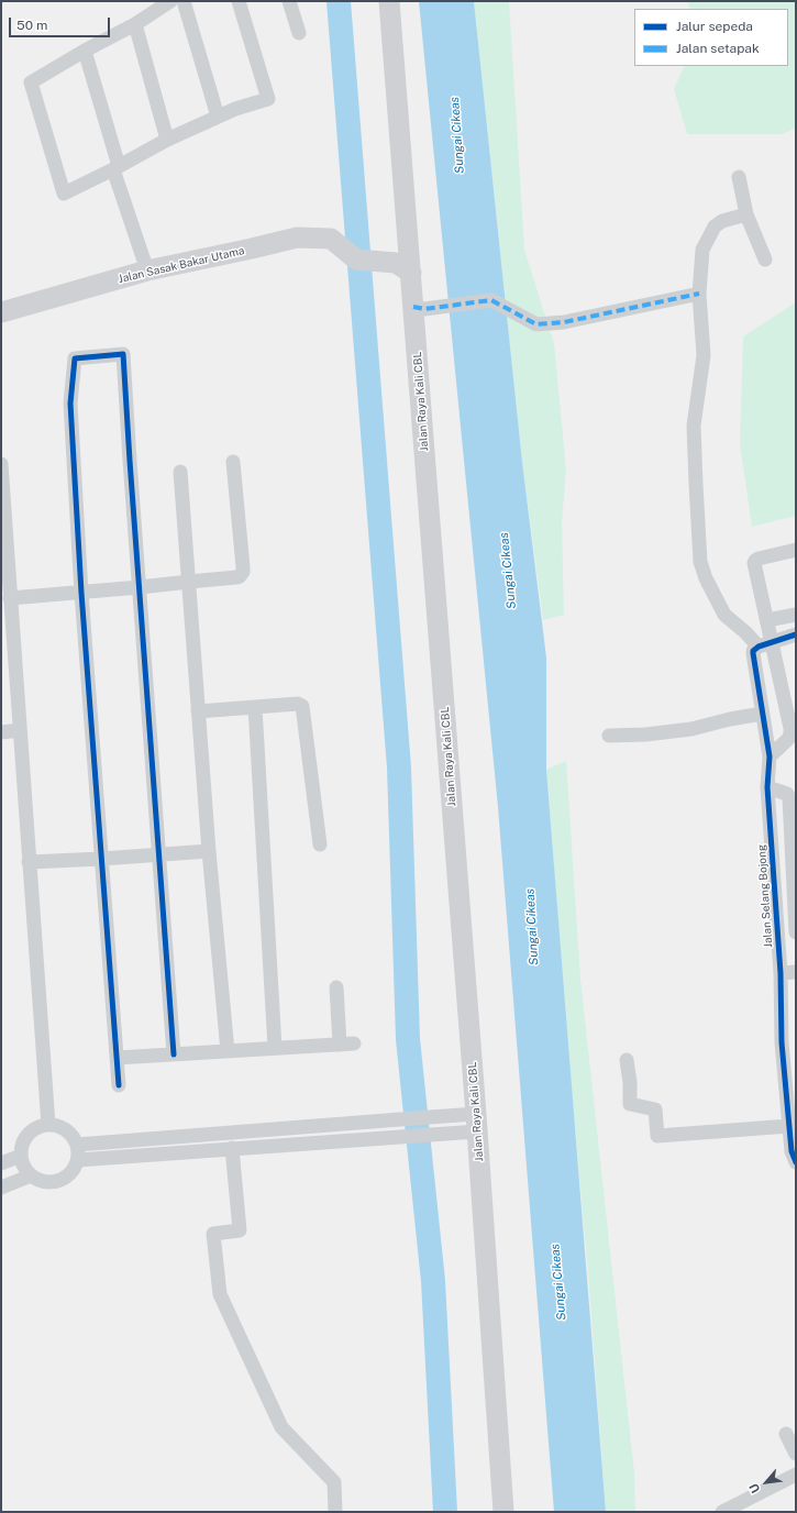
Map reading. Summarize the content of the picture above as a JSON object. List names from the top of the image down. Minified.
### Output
{"streets":{"main road":["Jalan Sasak Bakar Utama","Jalan Raya Kali CBL"],"street":["Jalan Selang Bojong"]},"crossings":[["Jalan Sasak Bakar Utama","Jalan Raya Kali CBL"]],"water":["Sungai Cikeas"],"legend":["Jalur sepeda","Jalan setapak"],"scale_bar":"50 m","north":"bottom left"}
